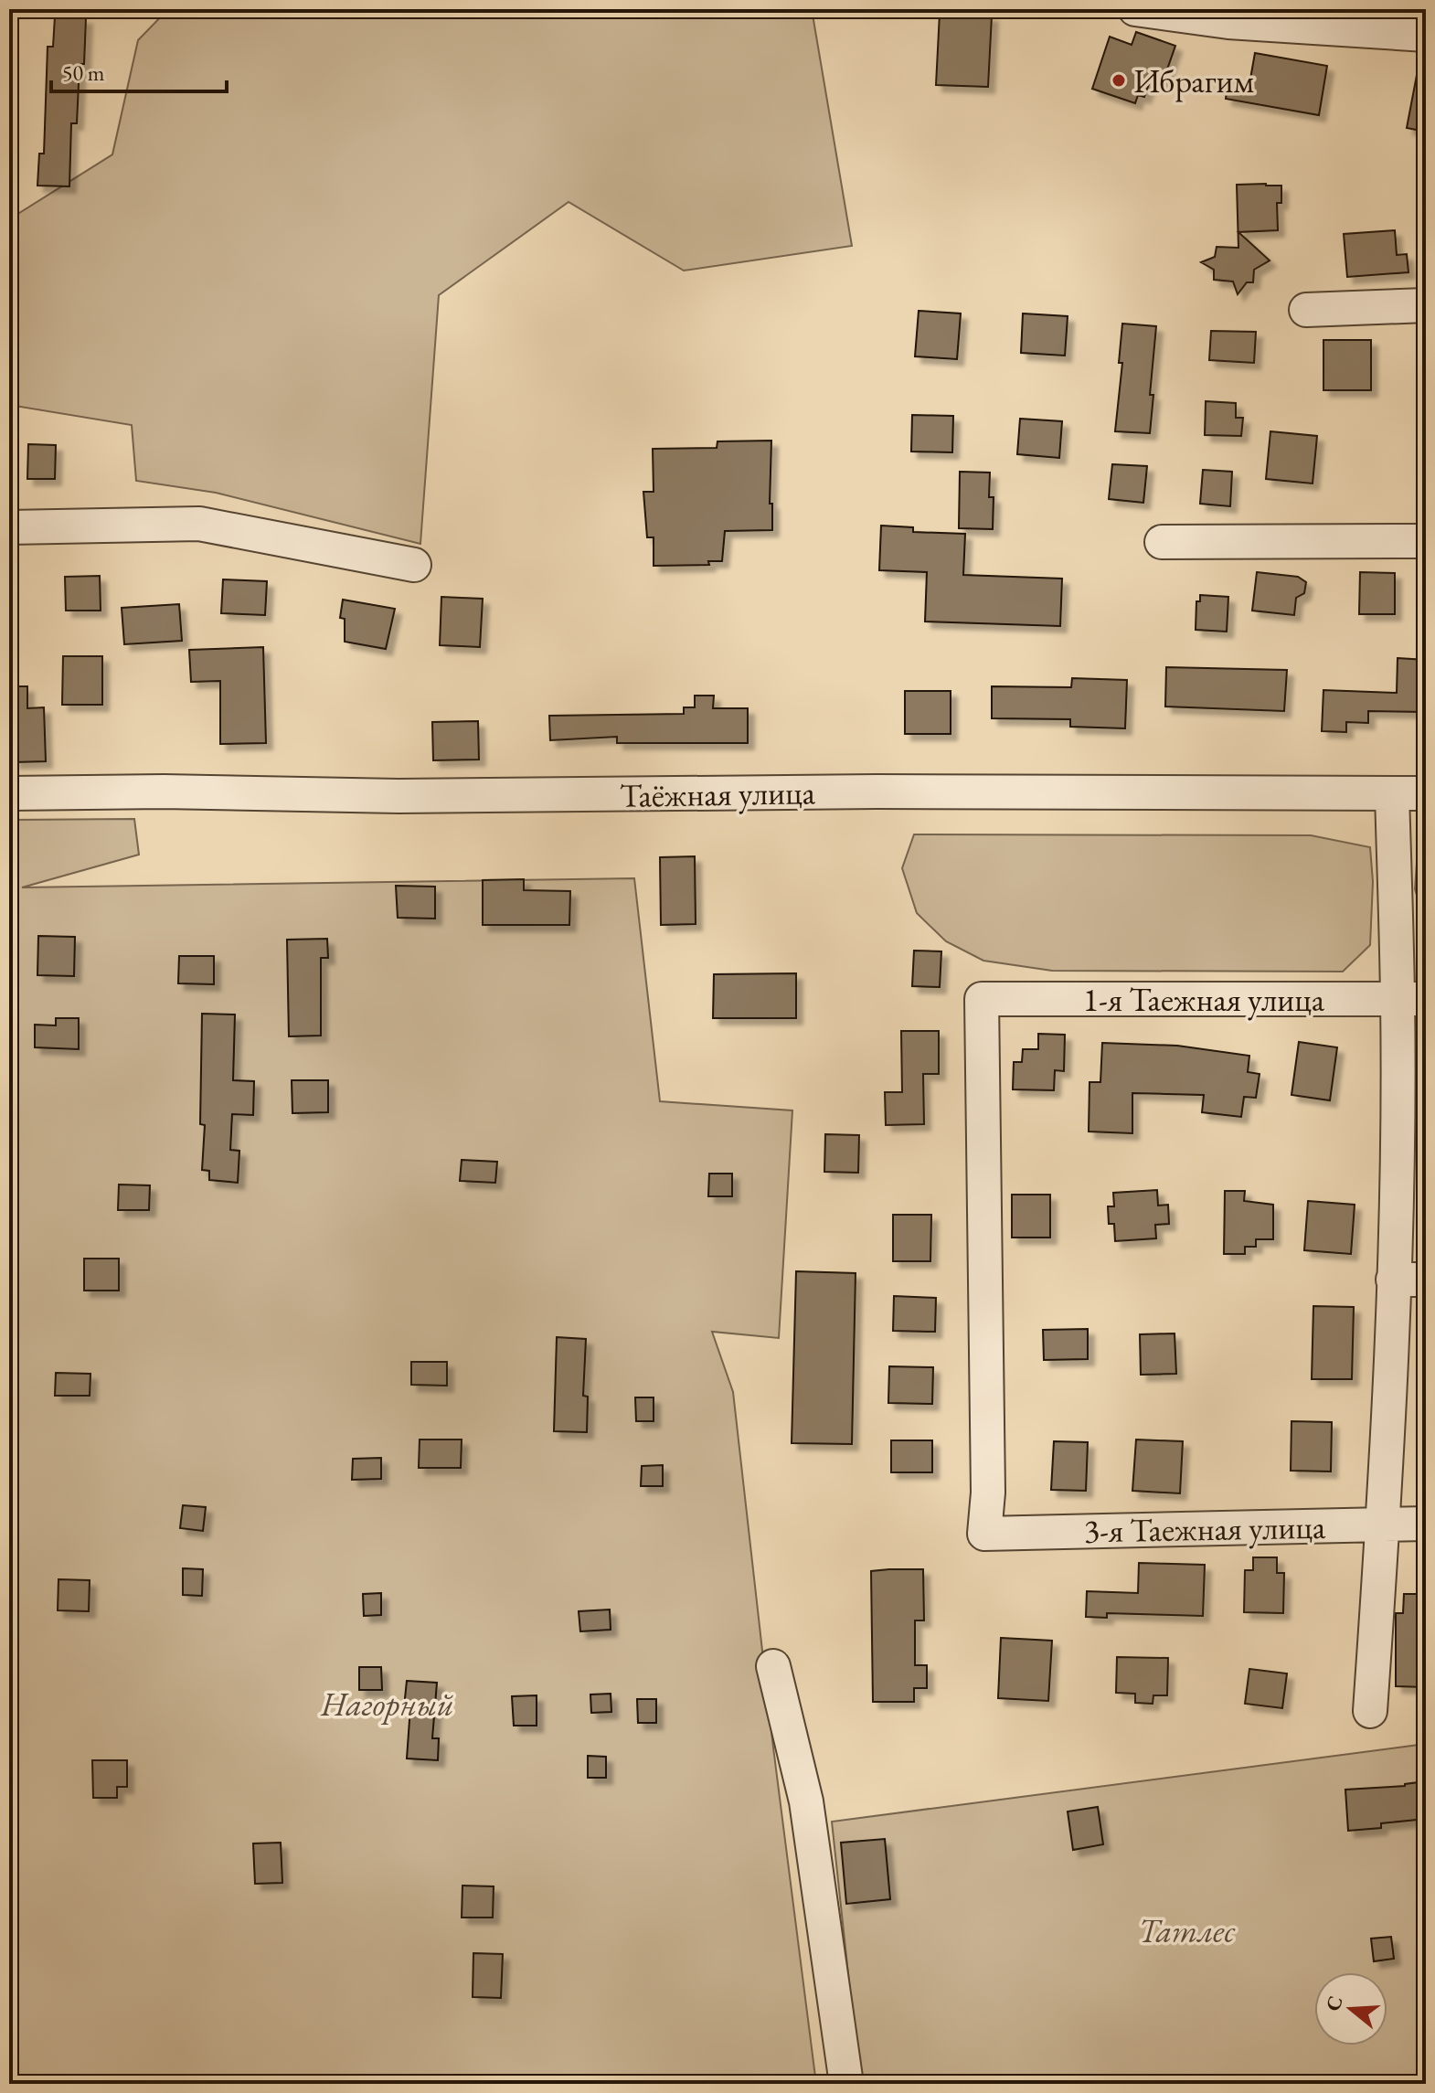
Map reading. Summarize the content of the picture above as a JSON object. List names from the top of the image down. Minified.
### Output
{"streets":{"street":["Таёжная улица","1-я Таежная улица","3-я Таежная улица"]},"crossings":[["1-я Таежная улица","3-я Таежная улица"]],"parks":["Нагорный","Татлес"],"places":["Ибрагим"],"scale_bar":"50 m","north":"left"}
